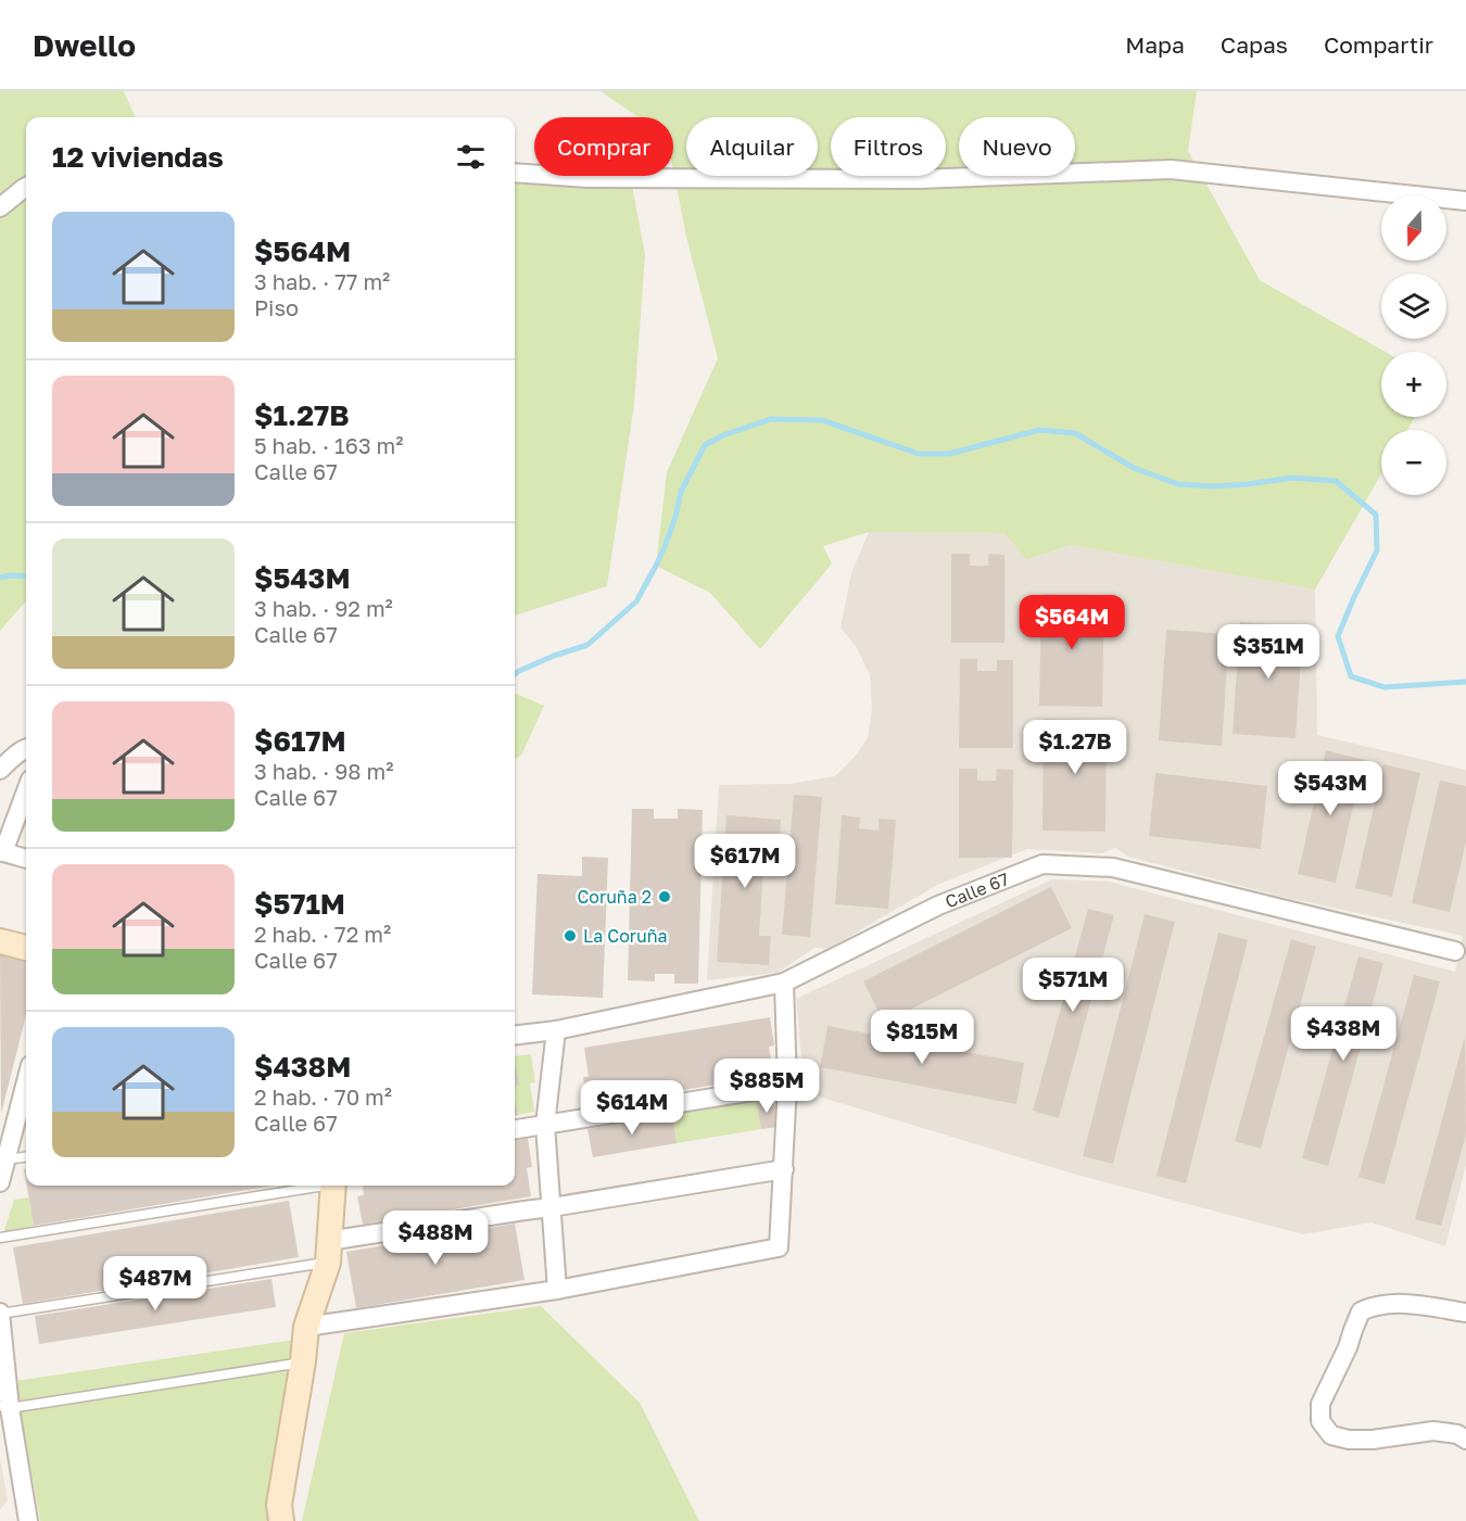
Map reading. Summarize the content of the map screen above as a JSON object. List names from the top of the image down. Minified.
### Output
{"streets":{"street":["Calle 67"]},"places":["Coruña 2","La Coruña"],"north":"bottom","page":{"header":"Dwello","nav":["Mapa","Capas","Compartir"],"chip":["Comprar","Alquilar","Filtros","Nuevo"],"heading":"12 viviendas","map_buttons":["+","−"],"list":[{"name":"$564M","note":"3 hab. · 77 m² · Piso"},{"name":"$1.27B","note":"5 hab. · 163 m² · Calle 67"},{"name":"$543M","note":"3 hab. · 92 m² · Calle 67"},{"name":"$617M","note":"3 hab. · 98 m² · Calle 67"},{"name":"$571M","note":"2 hab. · 72 m² · Calle 67"},{"name":"$438M","note":"2 hab. · 70 m² · Calle 67"}],"price":["$564M","$351M","$1.27B","$543M","$617M","$571M","$438M","$815M","$885M","$614M","$488M","$487M"]}}
